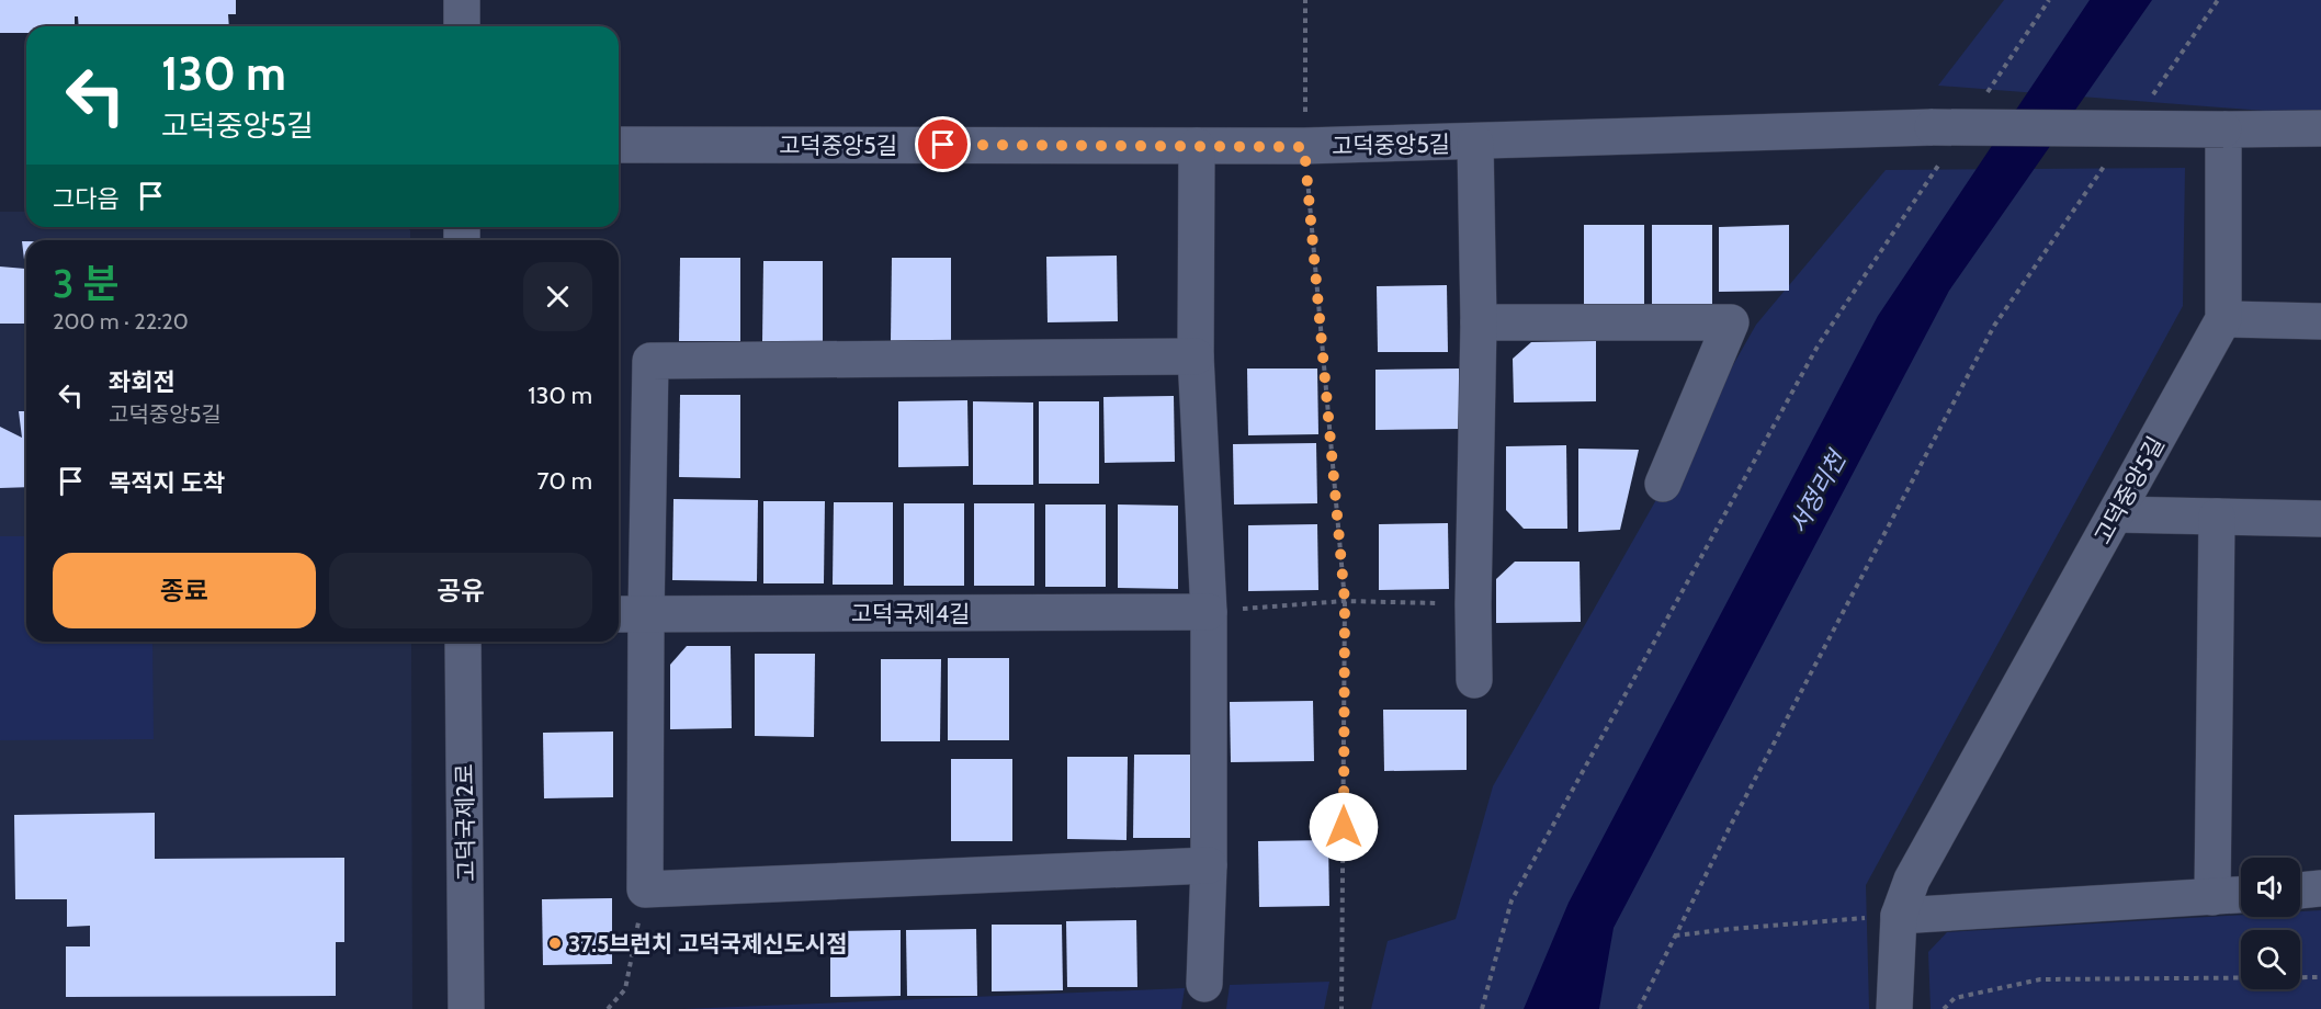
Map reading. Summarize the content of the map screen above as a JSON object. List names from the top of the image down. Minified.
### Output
{"streets":{"street":["고덕중앙5길","고덕국제4길","고덕국제2로"]},"water":["서정리천"],"places":["37.5브런치 고덕국제신도시점"],"page":{"turn":["130 m","고덕중앙5길"],"then":"그다음","heading":["3 분","200 m · 22:20"],"list":[{"name":"좌회전","note":"고덕중앙5길","value":"130 m"},{"name":"목적지 도착","value":"70 m"}],"buttons":["종료","공유"]}}
